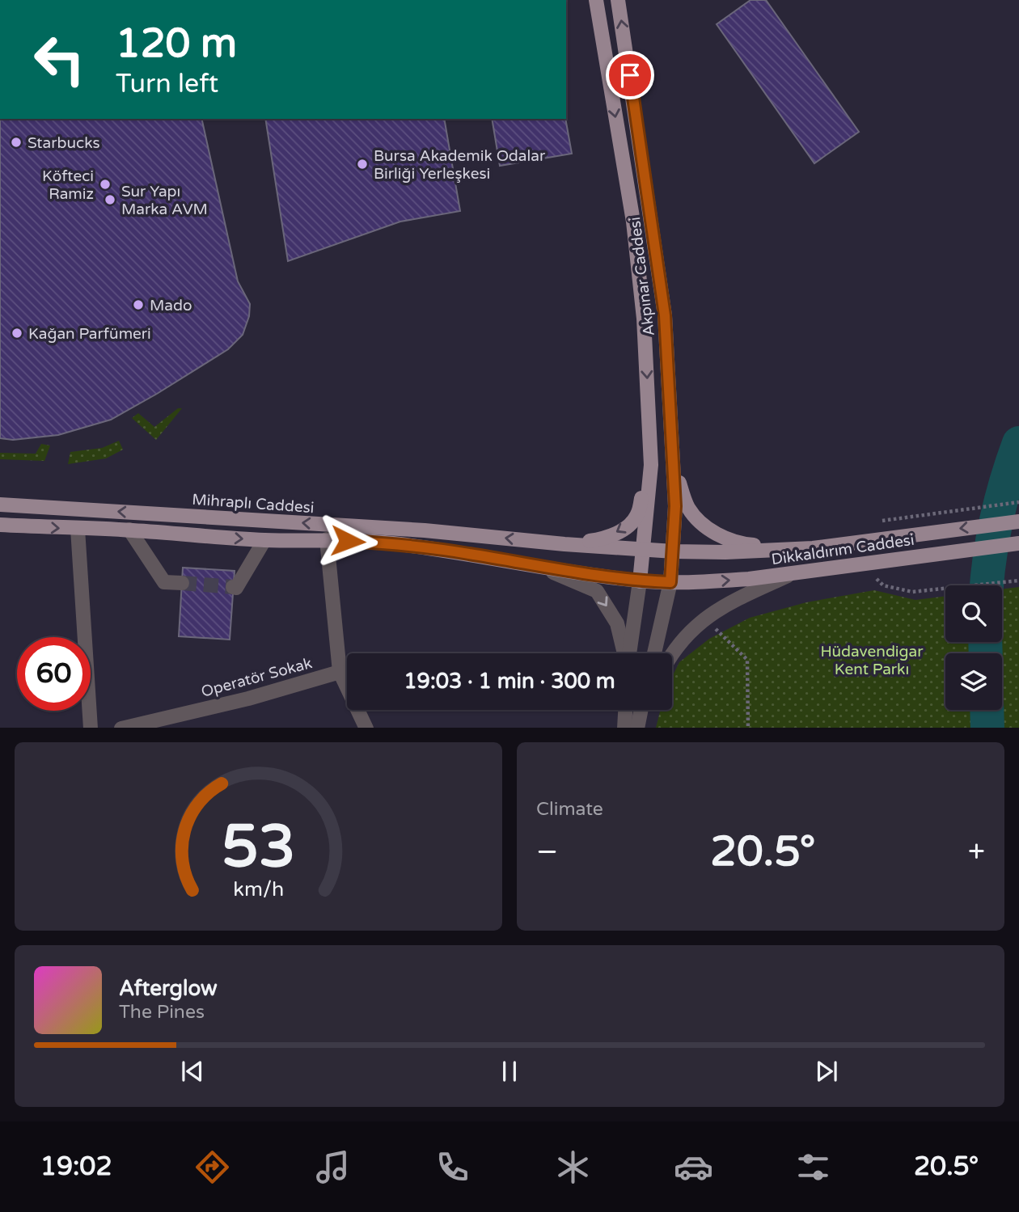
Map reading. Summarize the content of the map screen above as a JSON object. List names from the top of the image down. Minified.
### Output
{"streets":{"main road":["Akpınar Caddesi","Mihraplı Caddesi","Dikkaldırım Caddesi"],"street":["Operatör Sokak"]},"crossings":[["Akpınar Caddesi","Mihraplı Caddesi"],["Akpınar Caddesi","Dikkaldırım Caddesi"],["Mihraplı Caddesi","Dikkaldırım Caddesi"]],"parks":["Hüdavendigar Kent Parkı"],"places":["Starbucks","Bursa Akademik Odalar Birliği Yerleşkesi","Köfteci Ramiz","Sur Yapı Marka AVM","Mado","Kağan Parfümeri"],"page":{"turn":["120 m","Turn left"],"limit":"60","trip":"19:03 · 1 min · 300 m","tile":"Climate","heat":["−","20.5°","+"],"song":["Afterglow","The Pines"],"tabs":["19:02","20.5°"],"gauge":["53","km/h"]}}
